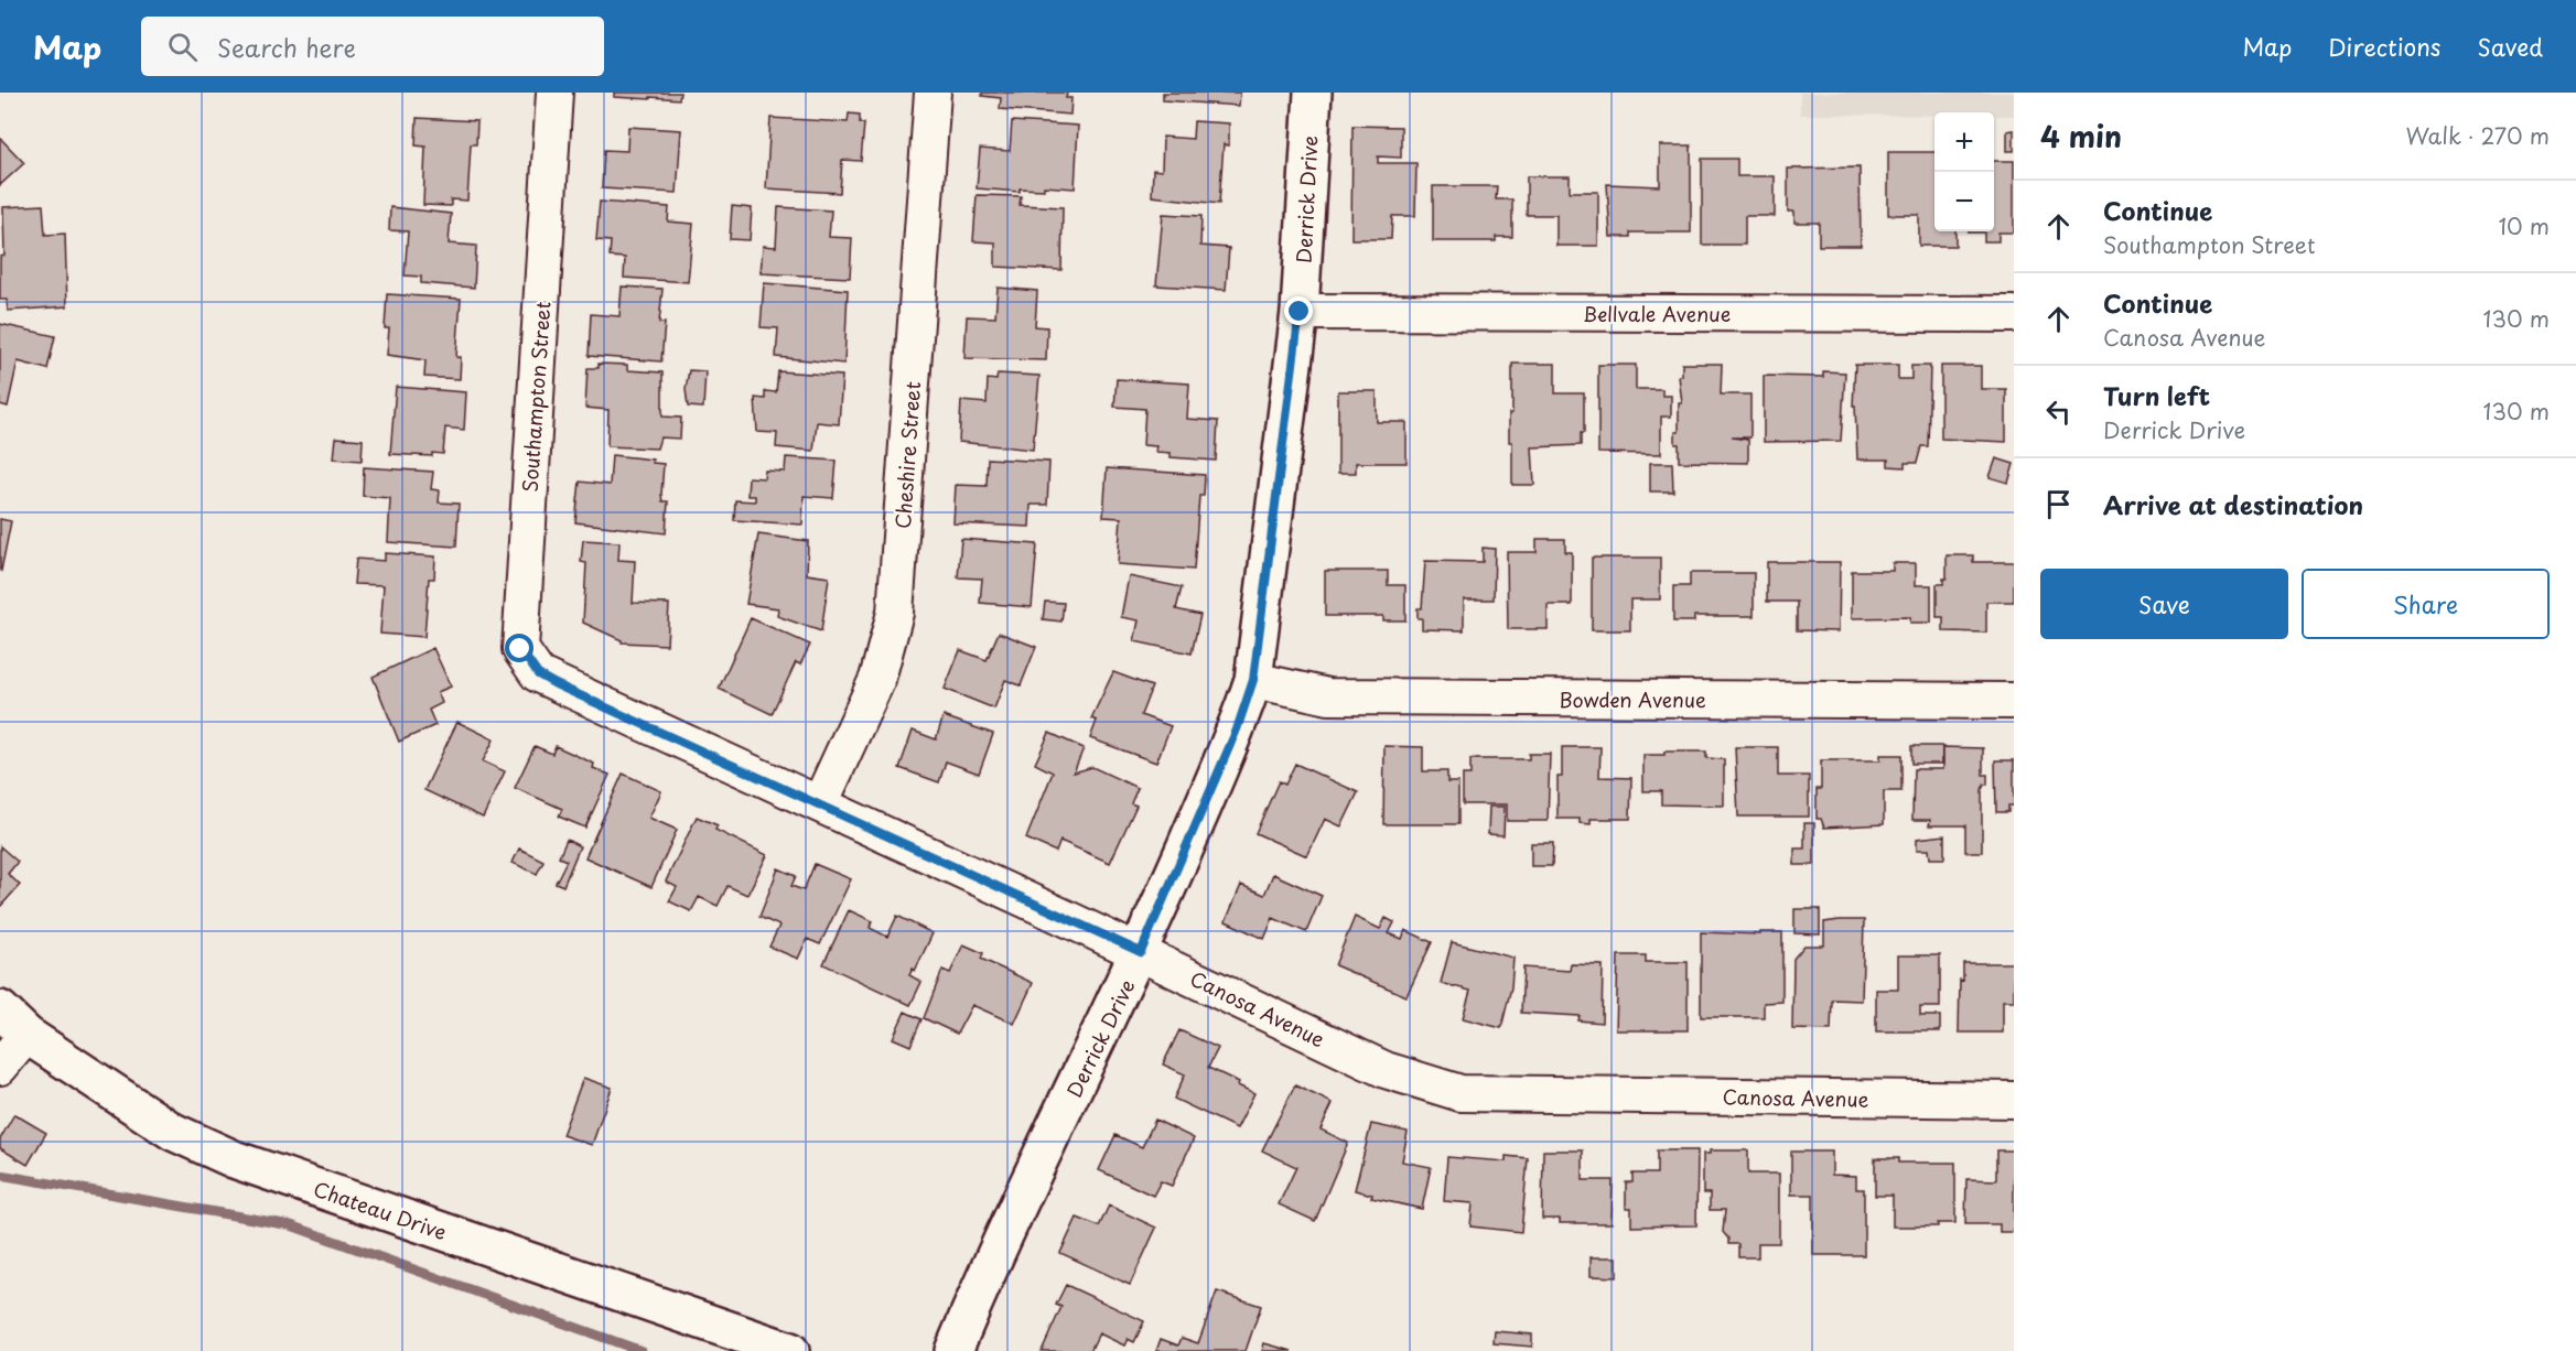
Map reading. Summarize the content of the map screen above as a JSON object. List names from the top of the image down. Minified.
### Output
{"streets":{"street":["Derrick Drive","Bellvale Avenue","Southampton Street","Cheshire Street","Bowden Avenue","Canosa Avenue","Chateau Drive"]},"crossings":[["Derrick Drive","Bellvale Avenue"],["Derrick Drive","Bowden Avenue"],["Derrick Drive","Canosa Avenue"],["Southampton Street","Canosa Avenue"],["Cheshire Street","Canosa Avenue"]],"page":{"header":"Map","search":"Search here","nav":["Map","Directions","Saved"],"heading":["4 min","Walk · 270 m"],"map_buttons":["+","−"],"list":[["Continue","Southampton Street","10 m"],["Continue","Canosa Avenue","130 m"],["Turn left","Derrick Drive","130 m"],"Arrive at destination"],"buttons":["Save","Share"]}}
